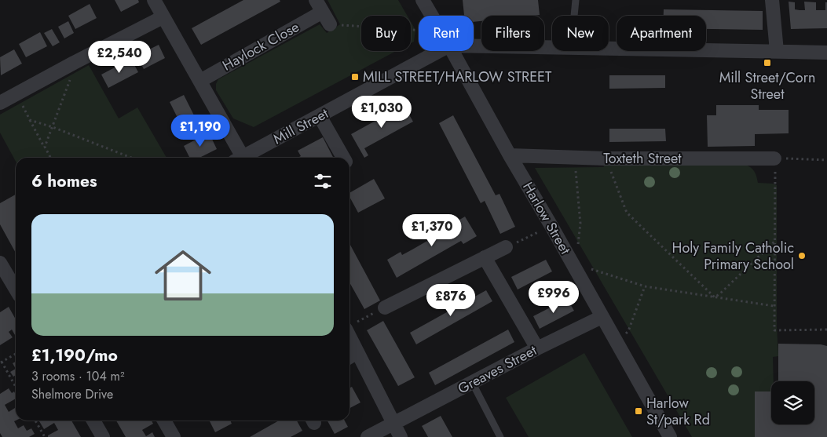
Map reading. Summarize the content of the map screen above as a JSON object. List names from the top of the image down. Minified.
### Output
{"streets":{"street":["Haylock Close","Mill Street","Toxteth Street","Harlow Street","Greaves Street"]},"crossings":[["Toxteth Street","Harlow Street"],["Harlow Street","Greaves Street"]],"places":{"transit":["Mill Street/Corn Street","MILL STREET/HARLOW STREET","Harlow St/park Rd"],"other":["Holy Family Catholic Primary School"]},"page":{"chip":["Buy","Rent","Filters","New","Apartment"],"price":["£2,540","£1,030","£1,190","£1,370","£996","£876"],"heading":"6 homes","list":[{"name":"£1,190/mo","note":"3 rooms · 104 m² · Shelmore Drive"}]}}
